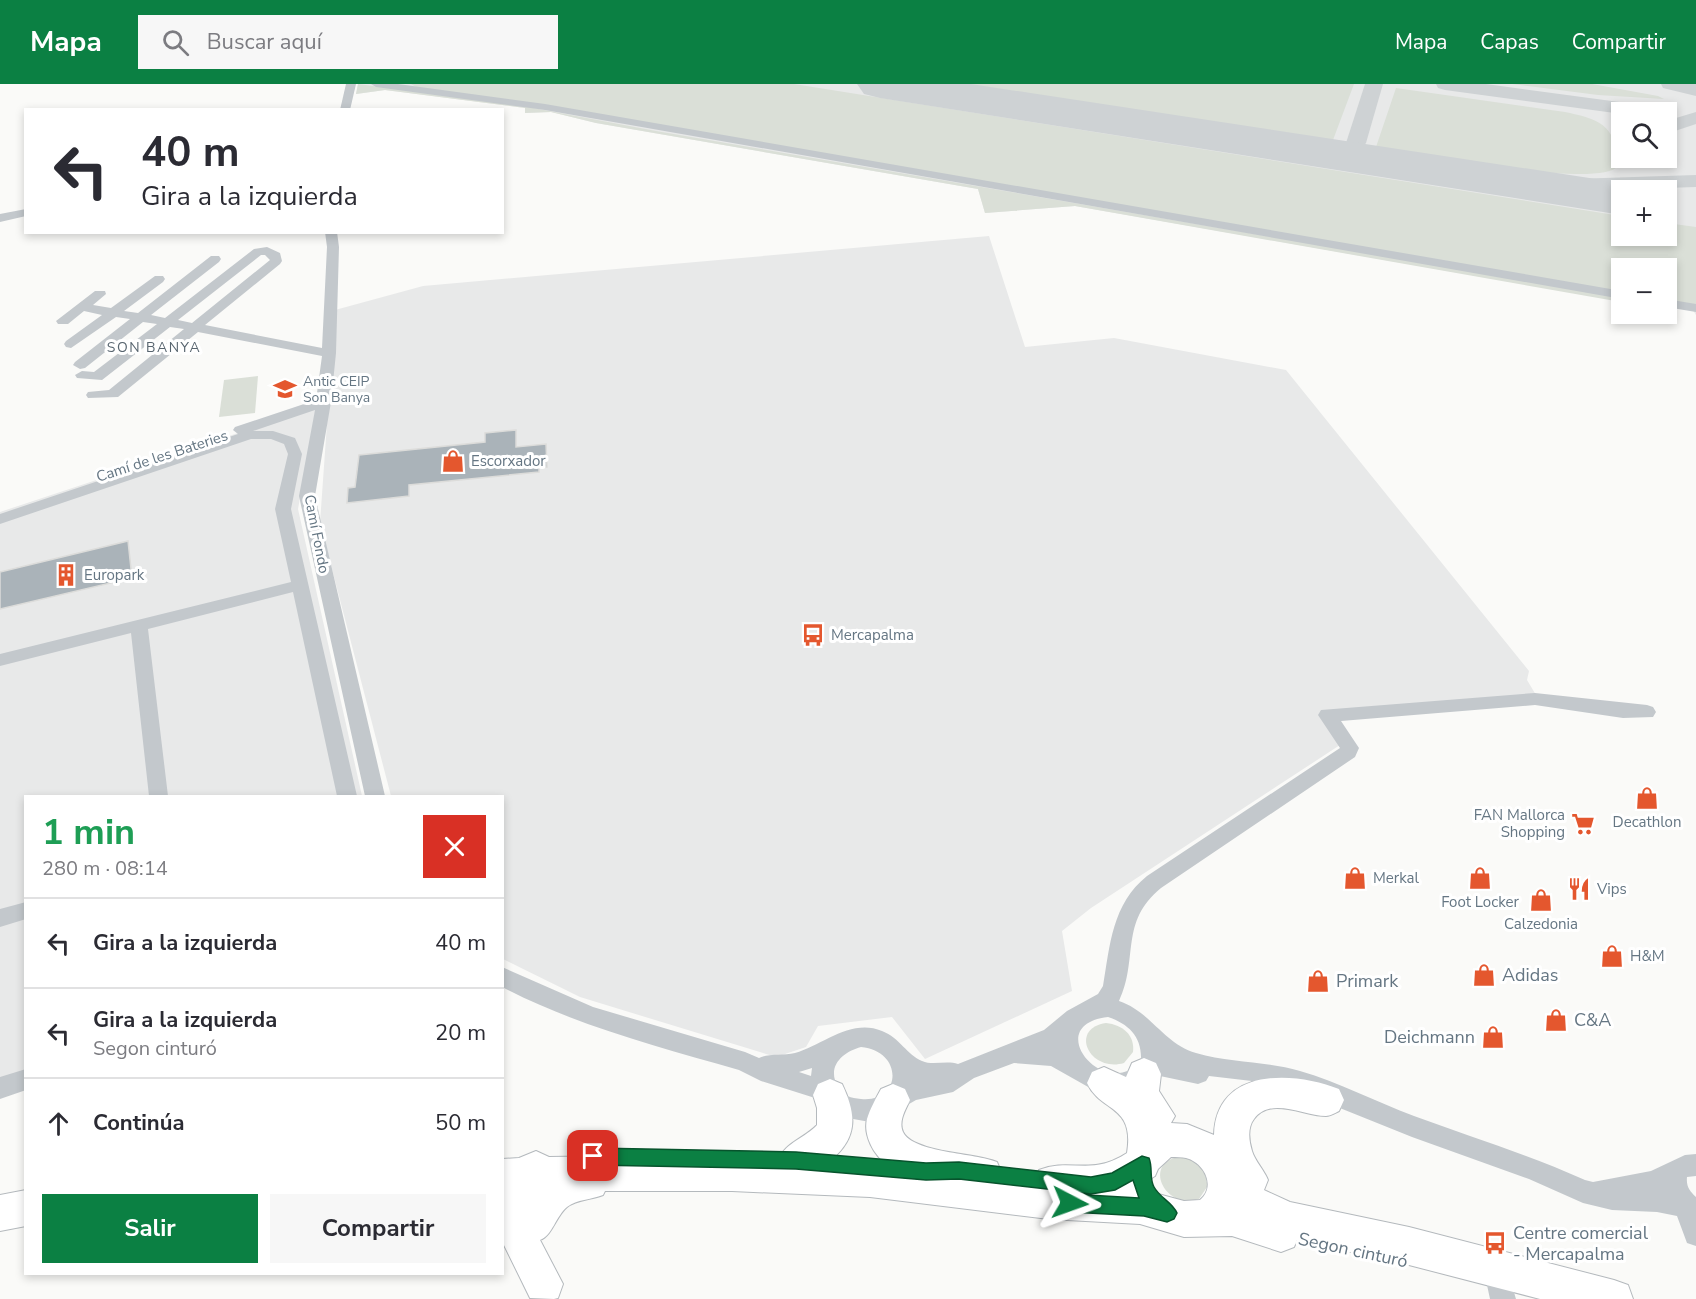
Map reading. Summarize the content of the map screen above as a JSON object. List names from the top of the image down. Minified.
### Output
{"streets":{"highway":["Segon cinturó"],"street":["Camí de les Bateries","Camí Fondo"]},"crossings":[["Camí de les Bateries","Camí Fondo"]],"districts":["SON BANYA"],"places":{"school or university":["Antic CEIP Son Banya"],"shop":["Escorxador","Decathlon","Merkal","Foot Locker","Calzedonia","H&M","Adidas","Primark","C&A","Deichmann"],"building":["Europark"],"bus stop":["Mercapalma","Centre comercial - Mercapalma"],"supermarket":["FAN Mallorca Shopping"],"restaurant":["Vips"]},"page":{"header":"Mapa","search":"Buscar aquí","nav":["Mapa","Capas","Compartir"],"map_buttons":["+","−"],"turn":["40 m","Gira a la izquierda"],"heading":["1 min","280 m · 08:14"],"list":[{"name":"Gira a la izquierda","value":"40 m"},{"name":"Gira a la izquierda","note":"Segon cinturó","value":"20 m"},{"name":"Continúa","value":"50 m"}],"buttons":["Salir","Compartir"]}}
